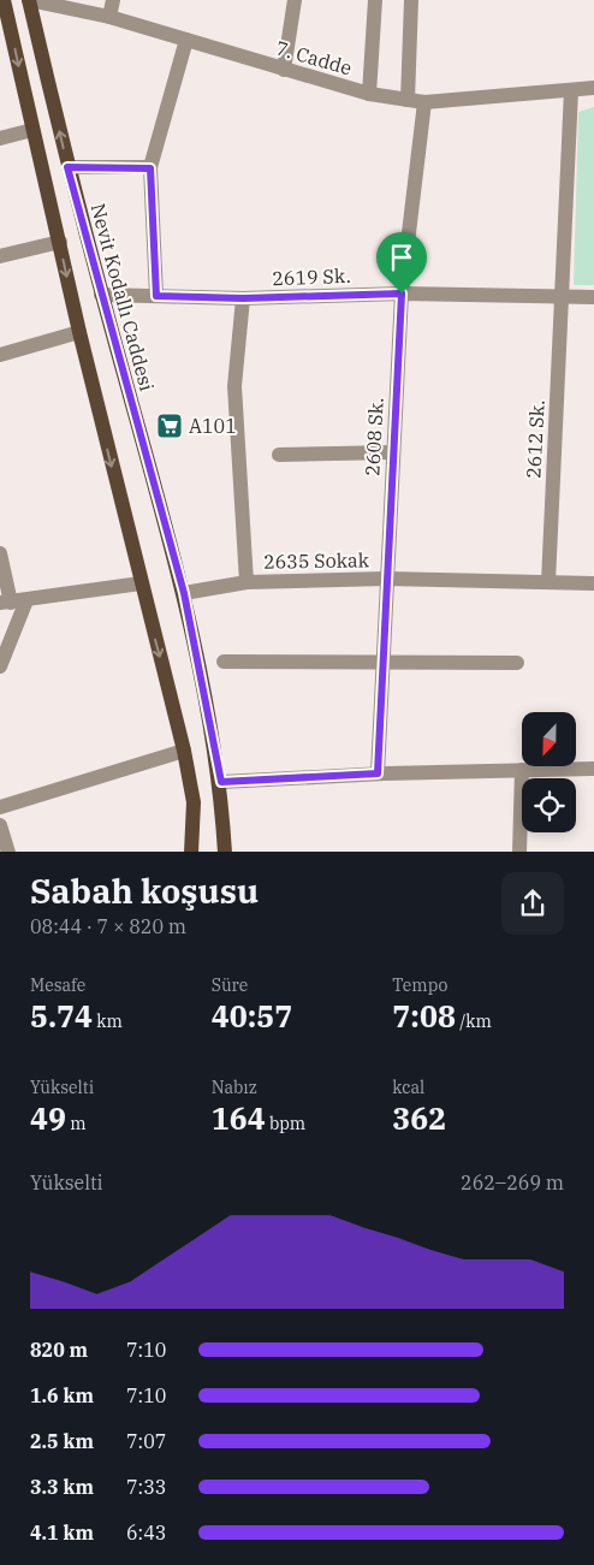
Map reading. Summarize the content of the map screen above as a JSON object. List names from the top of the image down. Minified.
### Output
{"streets":{"main road":["Nevit Kodallı Caddesi"],"street":["7. Cadde","2619 Sk.","2608 Sk.","2612 Sk.","2635 Sokak"]},"crossings":[["7. Cadde","Nevit Kodallı Caddesi"],["7. Cadde","2608 Sk."],["7. Cadde","2612 Sk."],["2619 Sk.","Nevit Kodallı Caddesi"],["2619 Sk.","2608 Sk."],["2619 Sk.","2612 Sk."],["Nevit Kodallı Caddesi","2635 Sokak"],["2608 Sk.","2635 Sokak"],["2612 Sk.","2635 Sokak"]],"places":{"supermarket":["A101"]},"north":"bottom","page":{"heading":["Sabah koşusu","08:44 · 7 × 820 m"],"stats":[["Mesafe","5.74 km"],["Süre","40:57"],["Tempo","7:08 /km"],["Yükselti","49 m"],["Nabız","164 bpm"],["kcal","362"]],"chart":["Yükselti","262–269 m"],"list":[{"name":"820 m","note":"7:10"},{"name":"1.6 km","note":"7:10"},{"name":"2.5 km","note":"7:07"},{"name":"3.3 km","note":"7:33"},{"name":"4.1 km","note":"6:43"}]}}
